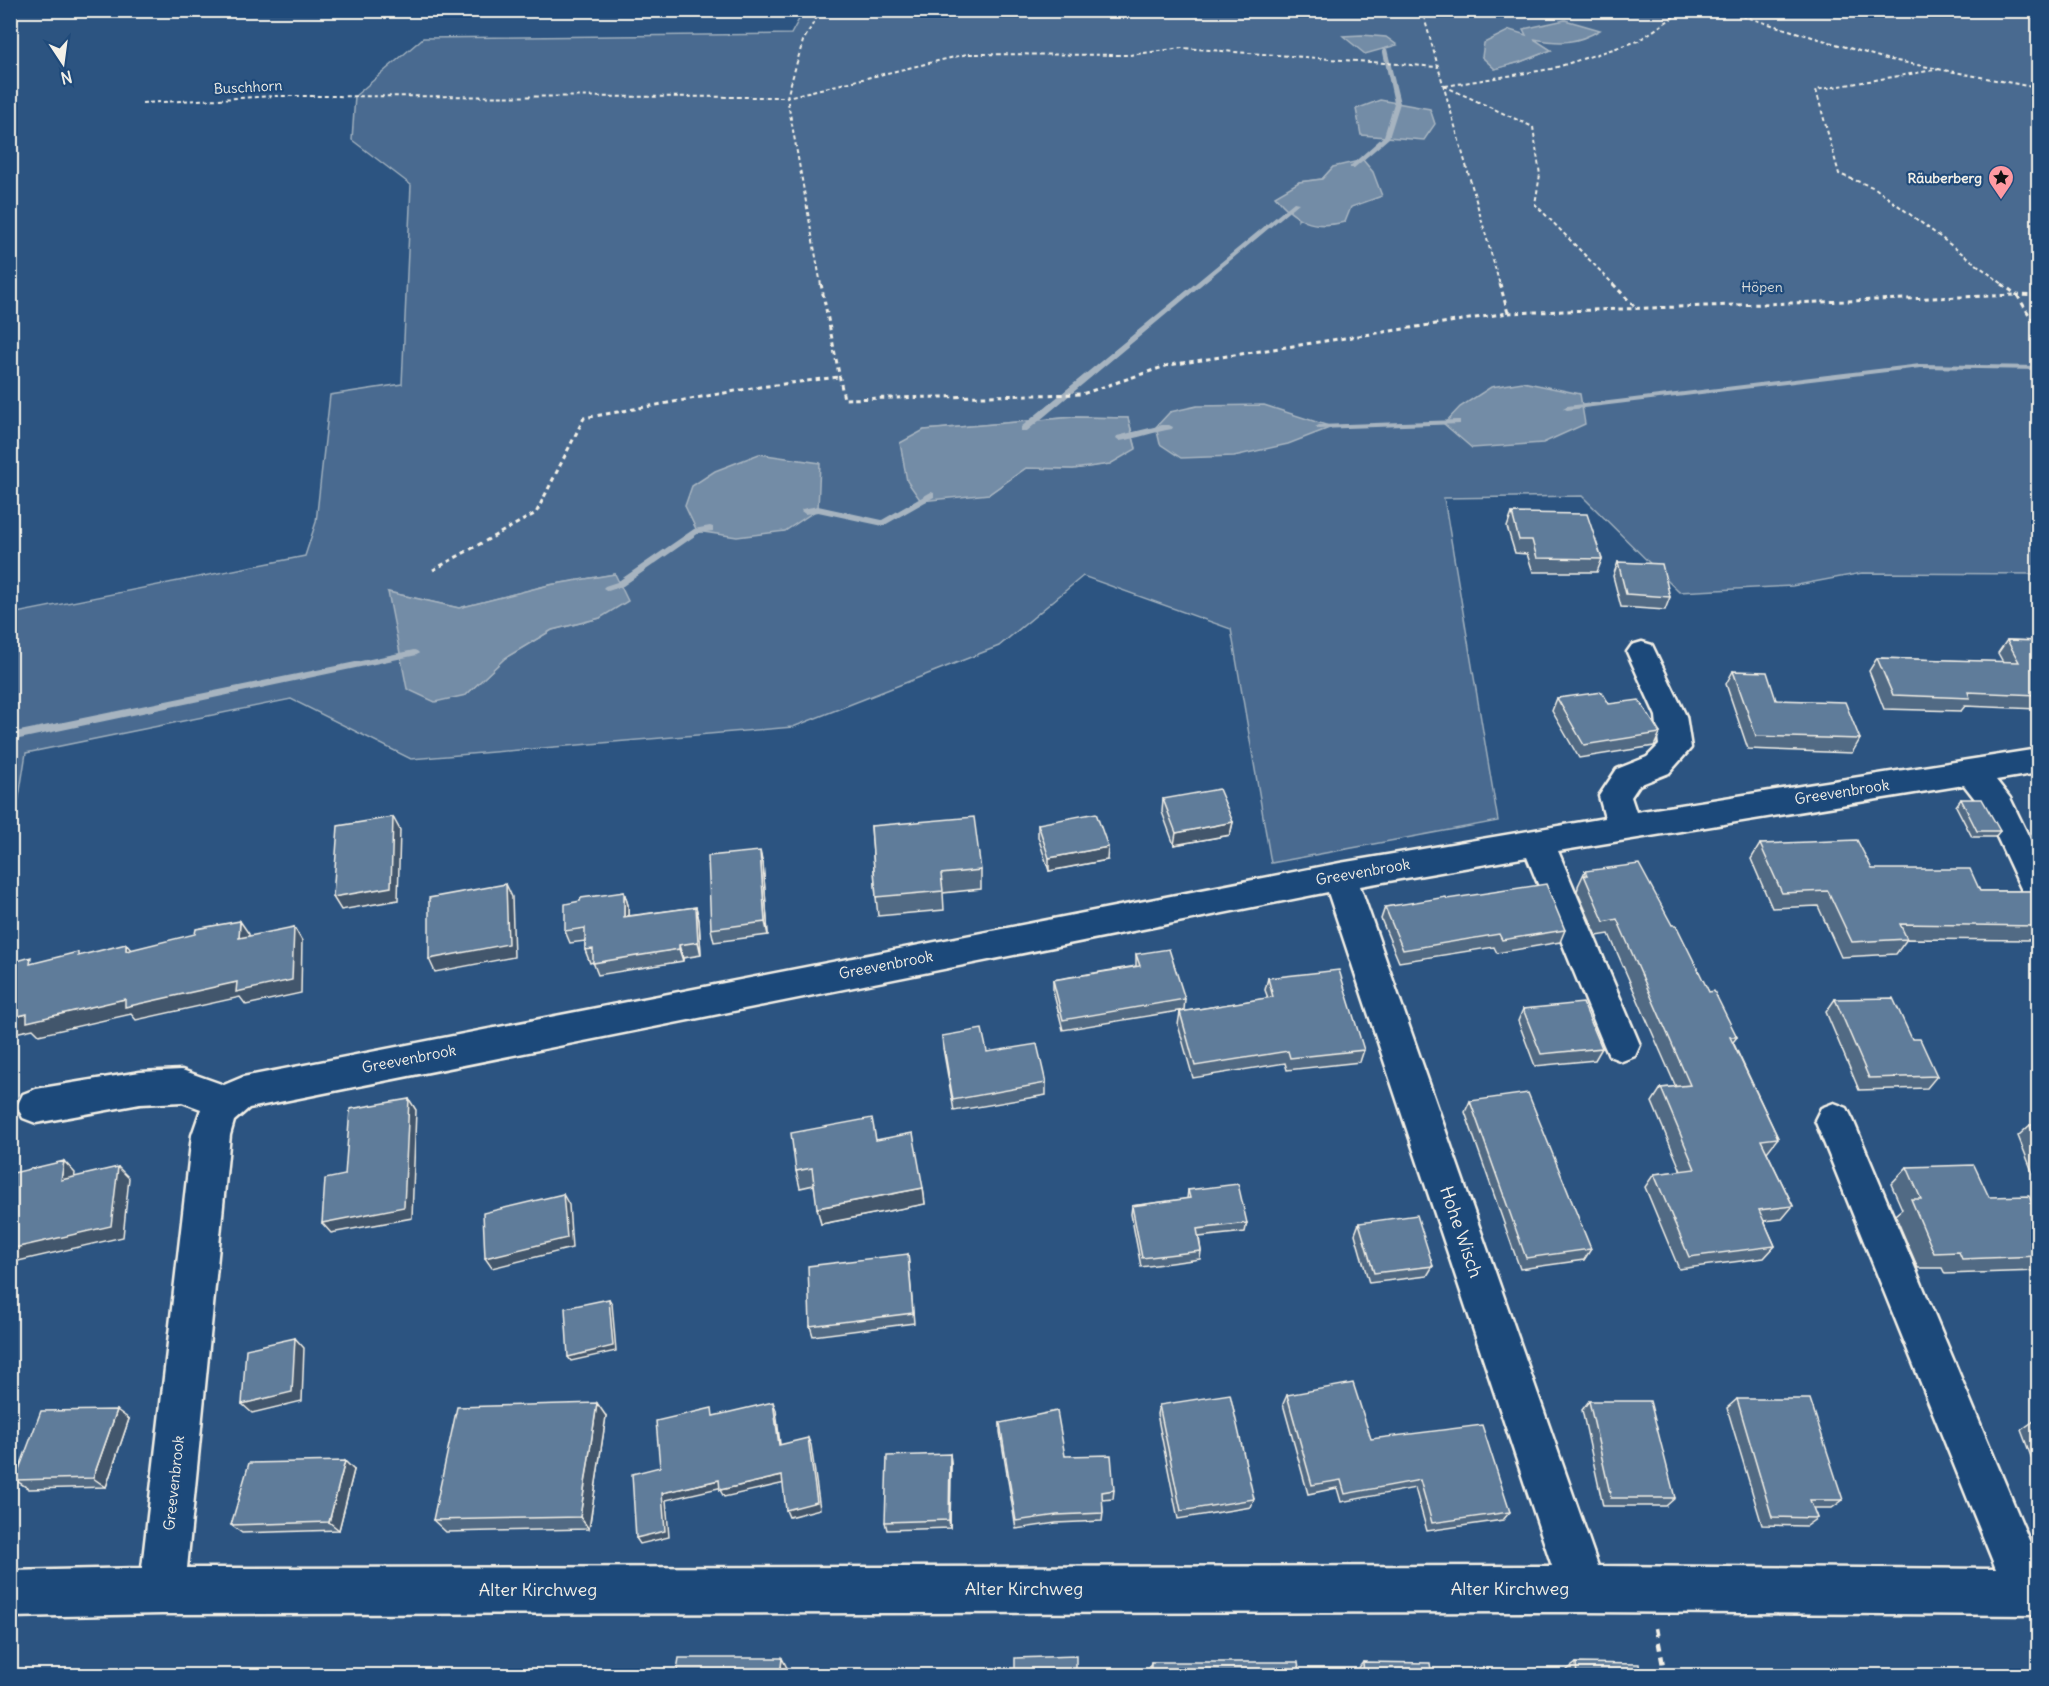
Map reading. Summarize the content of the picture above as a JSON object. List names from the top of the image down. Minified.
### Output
{"streets":{"street":["Greevenbrook","Hohe Wisch","Alter Kirchweg"],"path":["Buschhorn"]},"crossings":[["Greevenbrook","Hohe Wisch"],["Greevenbrook","Alter Kirchweg"],["Hohe Wisch","Alter Kirchweg"]],"parks":["Höpen"],"places":{"place":["Räuberberg"]},"north":"bottom"}
